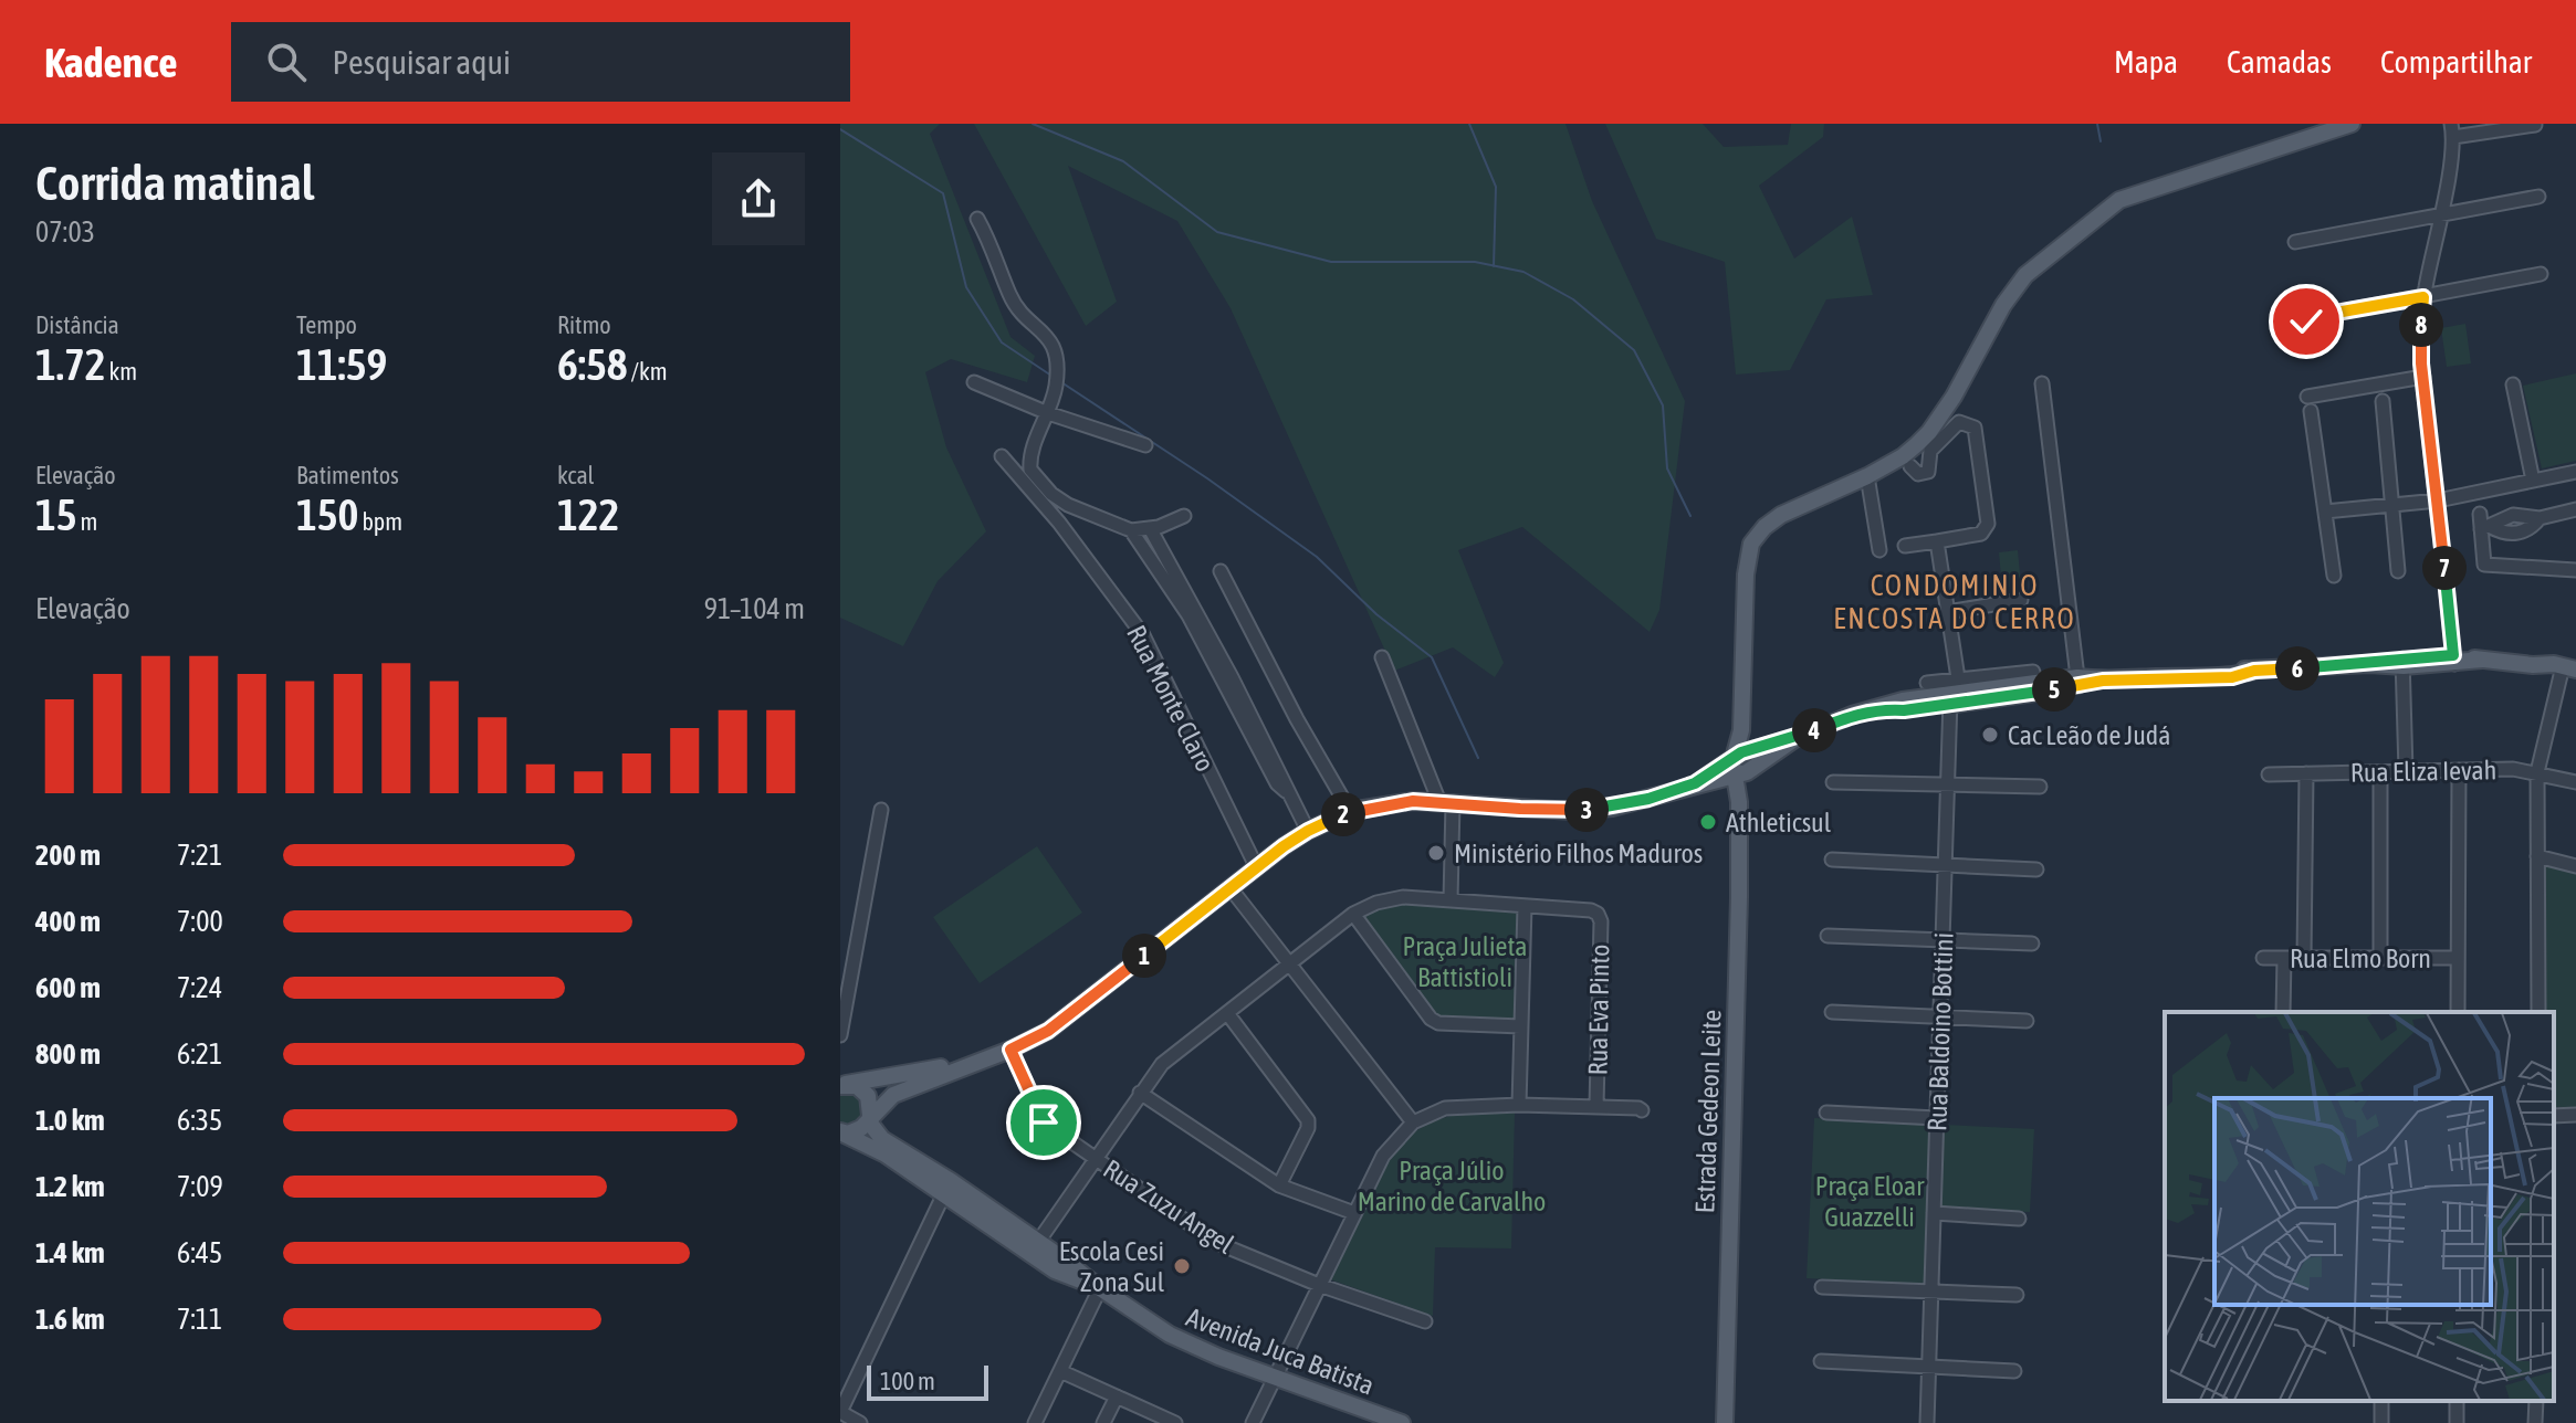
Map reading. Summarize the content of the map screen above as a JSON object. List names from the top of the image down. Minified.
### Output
{"streets":{"main road":["Estrada Gedeon Leite","Avenida Juca Batista"],"street":["Rua Monte Claro","Rua Eliza Ievah","Rua Elmo Born","Rua Eva Pinto","Rua Baldoino Bottini","Rua Zuzu Angel"]},"districts":["CONDOMINIO ENCOSTA DO CERRO"],"parks":["Praça Julieta Battistioli","Praça Júlio Marino de Carvalho","Praça Eloar Guazzelli"],"places":["Cac Leão de Judá","Athleticsul","Ministério Filhos Maduros","Escola Cesi Zona Sul"],"scale_bar":"100 m","page":{"header":"Kadence","search":"Pesquisar aqui","nav":["Mapa","Camadas","Compartilhar"],"heading":["Corrida matinal","07:03"],"stats":[["Distância","1.72 km"],["Tempo","11:59"],["Ritmo","6:58 /km"],["Elevação","15 m"],["Batimentos","150 bpm"],["kcal","122"]],"pins":["8","7","6","5","4","3","2","1"],"chart":["Elevação","91–104 m"],"list":[{"name":"200 m","note":"7:21"},{"name":"400 m","note":"7:00"},{"name":"600 m","note":"7:24"},{"name":"800 m","note":"6:21"},{"name":"1.0 km","note":"6:35"},{"name":"1.2 km","note":"7:09"},{"name":"1.4 km","note":"6:45"},{"name":"1.6 km","note":"7:11"}],"scale":"100 m"}}
